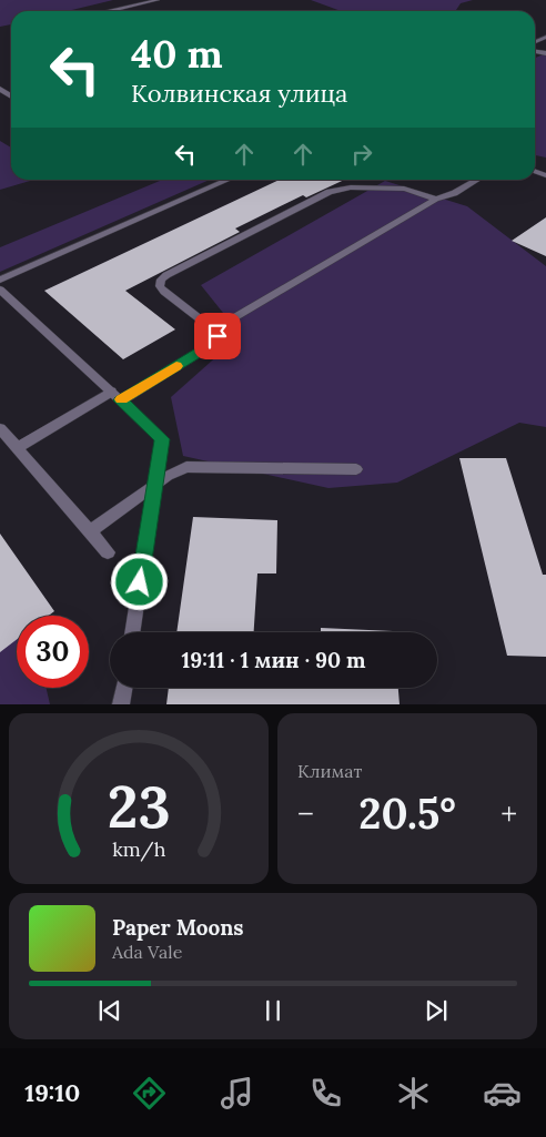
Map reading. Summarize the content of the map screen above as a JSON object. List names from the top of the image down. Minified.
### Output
{"page":{"turn":["40 m","Колвинская улица"],"limit":"30","trip":"19:11 · 1 мин · 90 m","tile":"Климат","heat":["−","20.5°","+"],"song":["Paper Moons","Ada Vale"],"tabs":"19:10","gauge":["23","km/h"]}}
